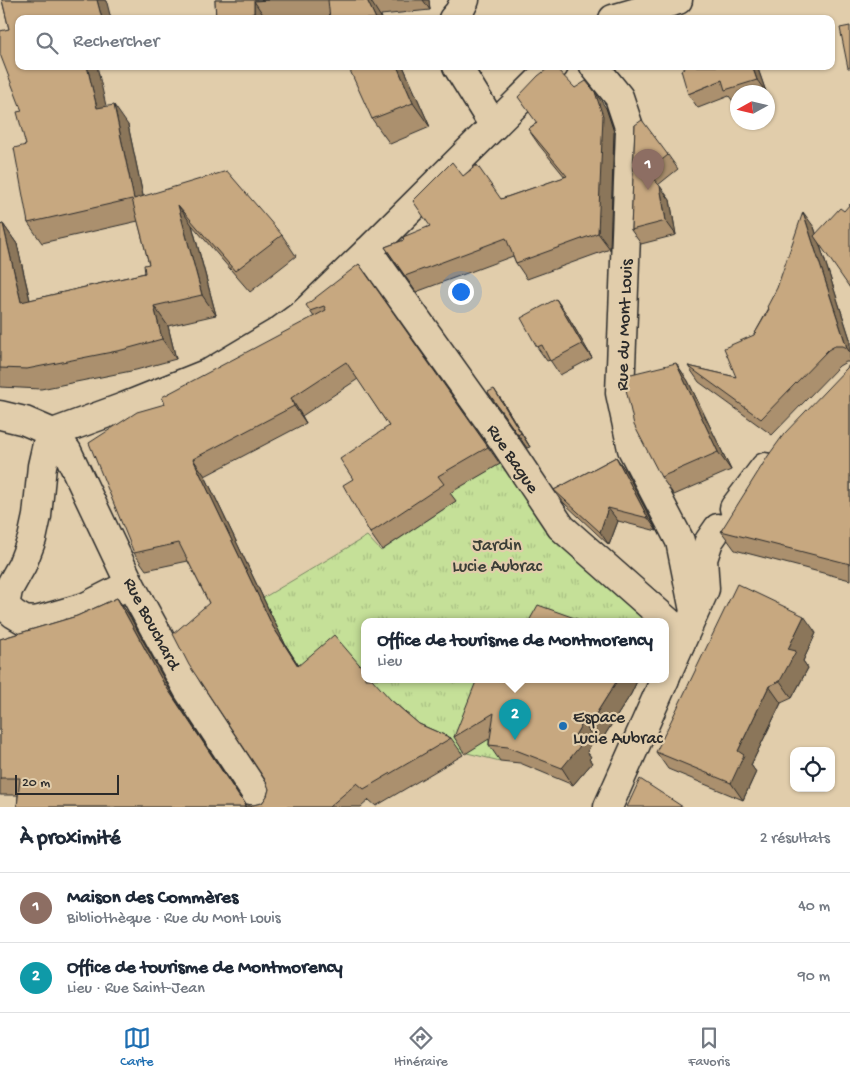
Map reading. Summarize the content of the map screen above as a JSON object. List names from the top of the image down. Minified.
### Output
{"streets":{"street":["Rue du Mont Louis","Rue Bague","Rue Bouchard"]},"parks":["Jardin Lucie Aubrac"],"places":["Espace Lucie Aubrac"],"scale_bar":"20 m","north":"left","page":{"search":"Rechercher","pins":["1","2"],"popup":["Office de tourisme de Montmorency","Lieu"],"scale":"20 m","heading":["À proximité","2 résultats"],"list":[{"mark":"1","name":"Maison des Commères","note":"Bibliothèque · Rue du Mont Louis","value":"40 m"},{"mark":"2","name":"Office de tourisme de Montmorency","note":"Lieu · Rue Saint-Jean","value":"90 m"}],"nav":["Carte","Itinéraire","Favoris"]}}
